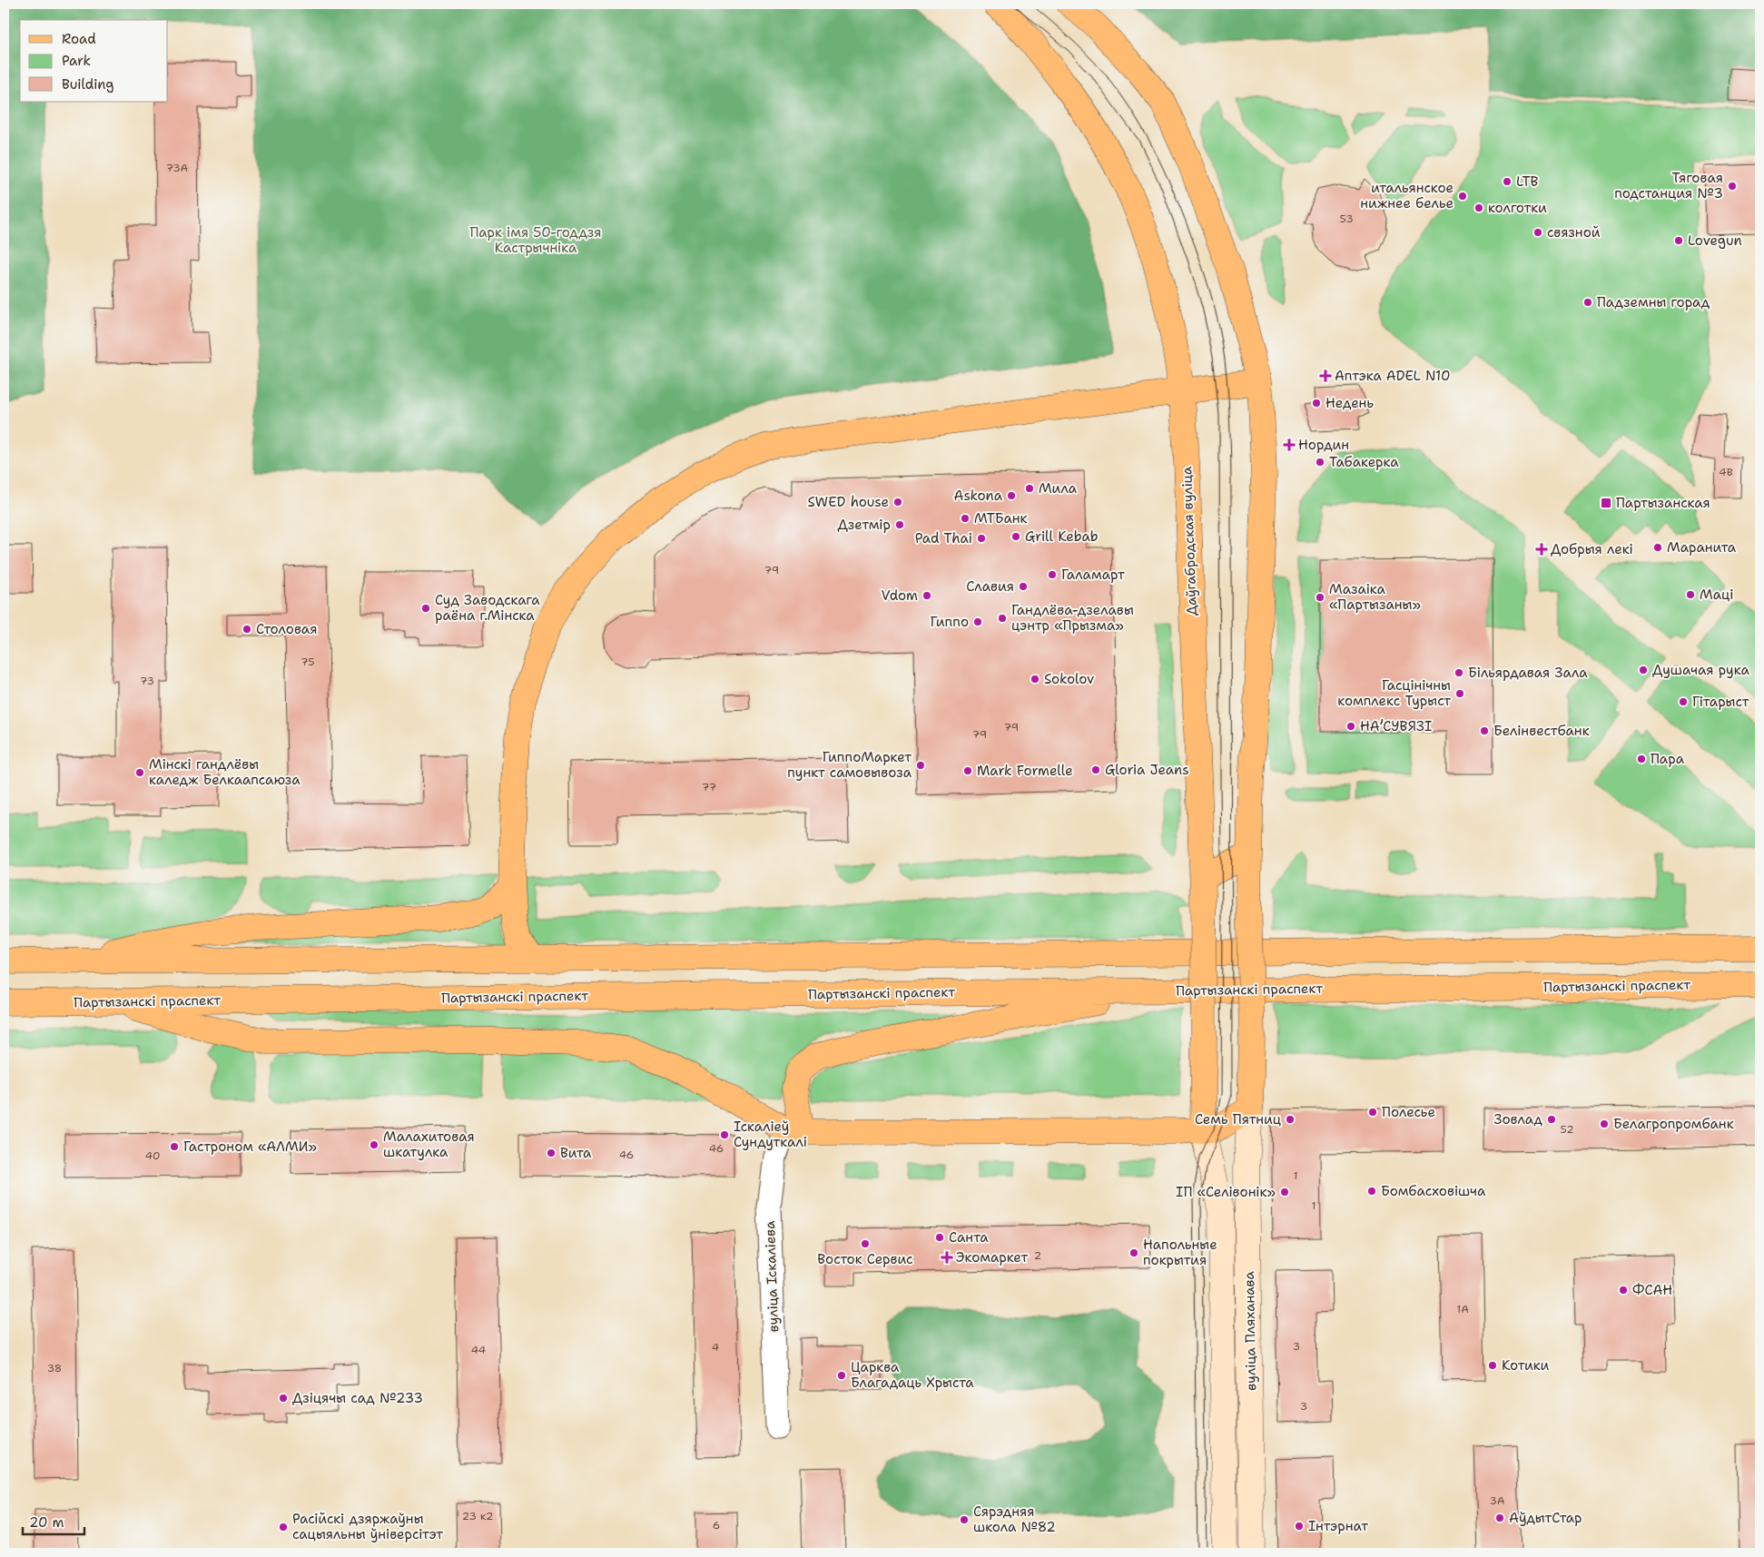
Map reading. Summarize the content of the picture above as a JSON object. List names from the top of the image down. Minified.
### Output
{"streets":{"main road":["Даўгабродская вуліца","Партызанскі праспект","вуліца Пляханава"],"street":["вуліца Іскаліева"]},"crossings":[["Даўгабродская вуліца","вуліца Пляханава"]],"parks":["Парк імя 50-годдзя Кастрычніка"],"places":{"other":["LTB","Тяговая подстанция №3","итальянское нижнее белье","колготки","связной","Lovegun","Падземны горад","Недень","Табакерка","Мила","Askona","SWED house","МТБанк","Дзетмір","Grill Kebab","Pad Thai","Маранита","Галамарт","Славия","Маці","Vdom","Мазаіка «Партызаны»","Суд Заводскага раёна г.Мінска","Гандлёва-дзелавы цэнтр «Прызма»","Гиппо","Столовая","Душачая рука","Більярдавая Зала","Sokolov","Гасцінічны комплекс Турыст","Гітарыст","НАʼСУВЯЗІ","Белінвестбанк","Пара","ГиппоМаркет пункт самовывоза","Gloria Jeans","Mark Formelle","Мінскі гандлёвы каледж Белкаапсаюза","Полесье","Семь Пятниц","Зовлад","Белагропромбанк","Іскаліеў Сундуткалі","Малахитовая шкатулка","Гастроном «АЛМИ»","Вита","Бомбасховішча","ІП «Селівонік»","Санта","Восток Сервис","Напольные покрытия","ФСАН","Котики","Царква Благадаць Хрыста","Дзіцячы сад №233","АўдытСтар","Сярэдняя школа №82","Інтэрнат","Расійскі дзяржаўны сацыяльны ўніверсітэт"],"health":["Аптэка ADEL N10","Нордин","Добрыя лекі","Экомаркет"],"transit":["Партызанская"]},"house_numbers":["73А","53","4В","79","75","73","79","79","77","52","46","46","40","1","1","2","1А","3","4","44","38","3","3А","23 к2","6"],"legend":["Road","Park","Building"],"scale_bar":"20 m"}
